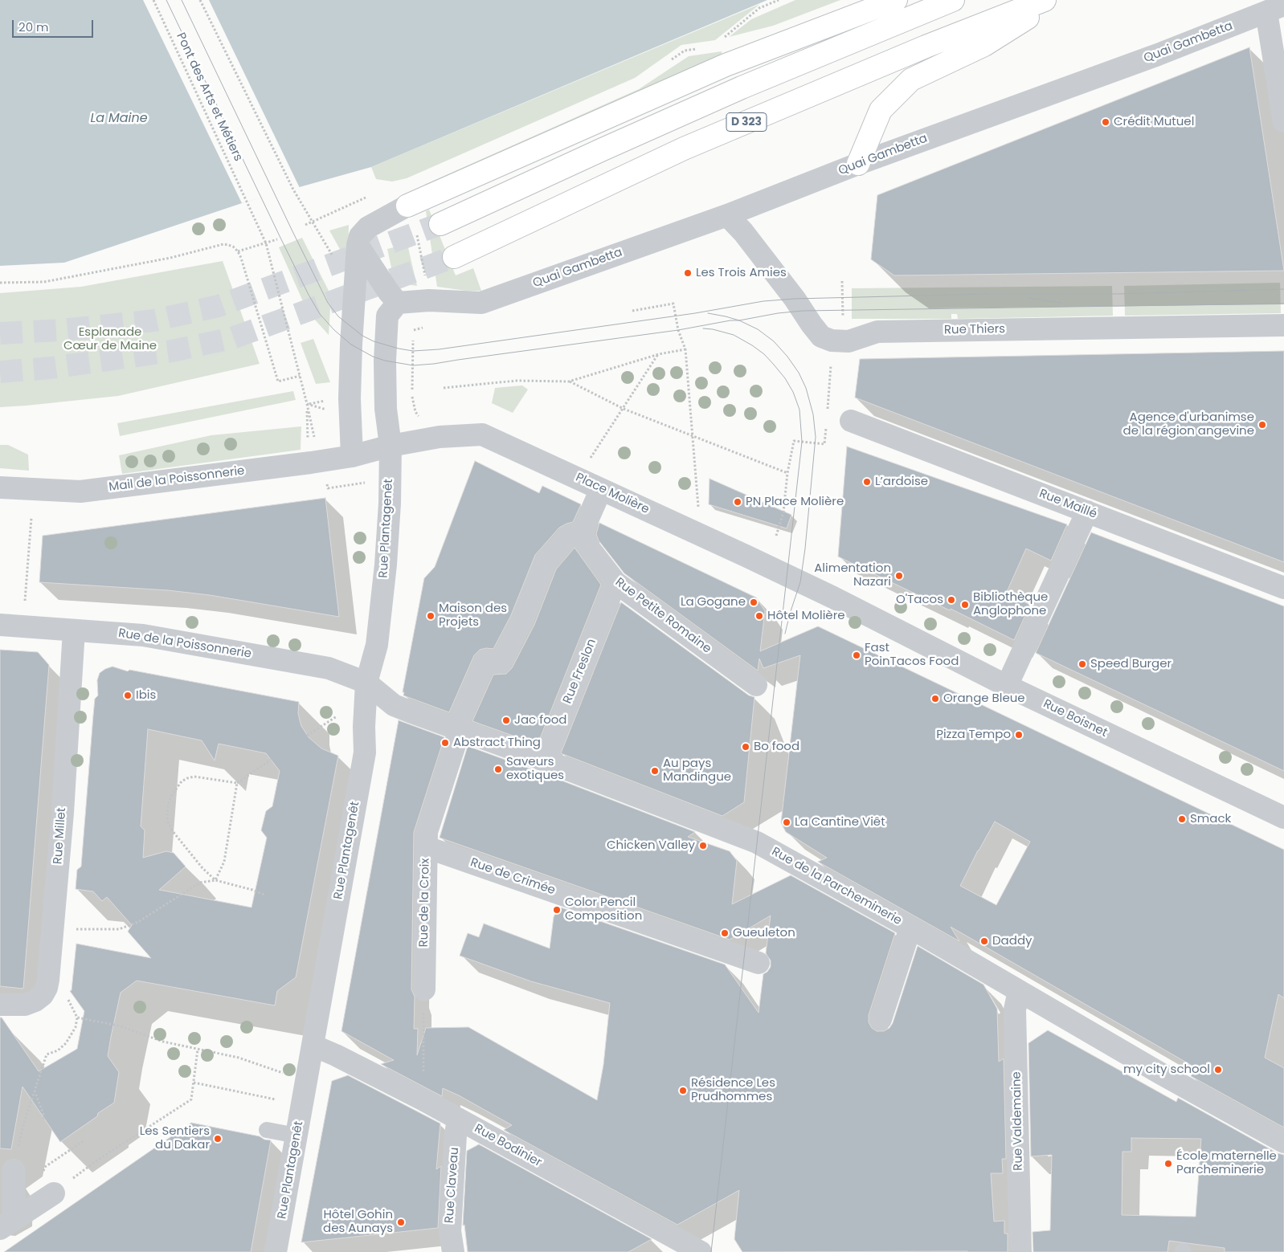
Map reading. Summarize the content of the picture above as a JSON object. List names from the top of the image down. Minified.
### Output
{"streets":{"highway":["D 323"],"street":["Quai Gambetta","Rue Thiers","Mail de la Poissonnerie","Place Molière","Rue Maillé","Rue Plantagenêt","Rue Petite Romaine","Rue de la Poissonnerie","Rue Freslon","Rue Boisnet","Rue Millet","Rue de Crimée","Rue de la Parcheminerie","Rue de la Croix","Rue Valdemaine","Rue Bodinier","Rue Claveau"],"path":["Pont des Arts et Métiers"]},"crossings":[["Quai Gambetta","Rue Thiers"],["Quai Gambetta","Rue Plantagenêt"],["Mail de la Poissonnerie","Place Molière"],["Mail de la Poissonnerie","Rue Plantagenêt"],["Place Molière","Rue Plantagenêt"],["Place Molière","Rue Boisnet"],["Rue Plantagenêt","Rue de la Poissonnerie"],["Rue Plantagenêt","Rue de la Parcheminerie"],["Rue Plantagenêt","Rue Bodinier"],["Rue Petite Romaine","Rue Freslon"],["Rue Petite Romaine","Rue de la Croix"],["Rue de la Poissonnerie","Rue Millet"],["Rue de la Poissonnerie","Rue de la Parcheminerie"],["Rue Freslon","Rue de la Parcheminerie"],["Rue de Crimée","Rue de la Croix"],["Rue de la Parcheminerie","Rue de la Croix"],["Rue de la Parcheminerie","Rue Valdemaine"],["Rue Bodinier","Rue Claveau"]],"water":["La Maine"],"parks":["Esplanade Cœur de Maine"],"places":["Crédit Mutuel","Les Trois Amies","Agence d'urbanimse de la région angevine","L’ardoise","PN Place Molière","Alimentation Nazari","O'Tacos","La Gogane","Bibliothèque Anglophone","Maison des Projets","Hôtel Molière","Fast PoinTacos Food","Speed Burger","Ibis","Orange Bleue","Jac food","Pizza Tempo","Abstract Thing","Bo food","Saveurs exotiques","Au pays Mandingue","Smack","La Cantine Viêt","Chicken Valley","Color Pencil Composition","Gueuleton","Daddy","my city school","Résidence Les Prudhommes","Les Sentiers du Dakar","École maternelle Parcheminerie","Hôtel Gohin des Aunays"],"scale_bar":"20 m"}
